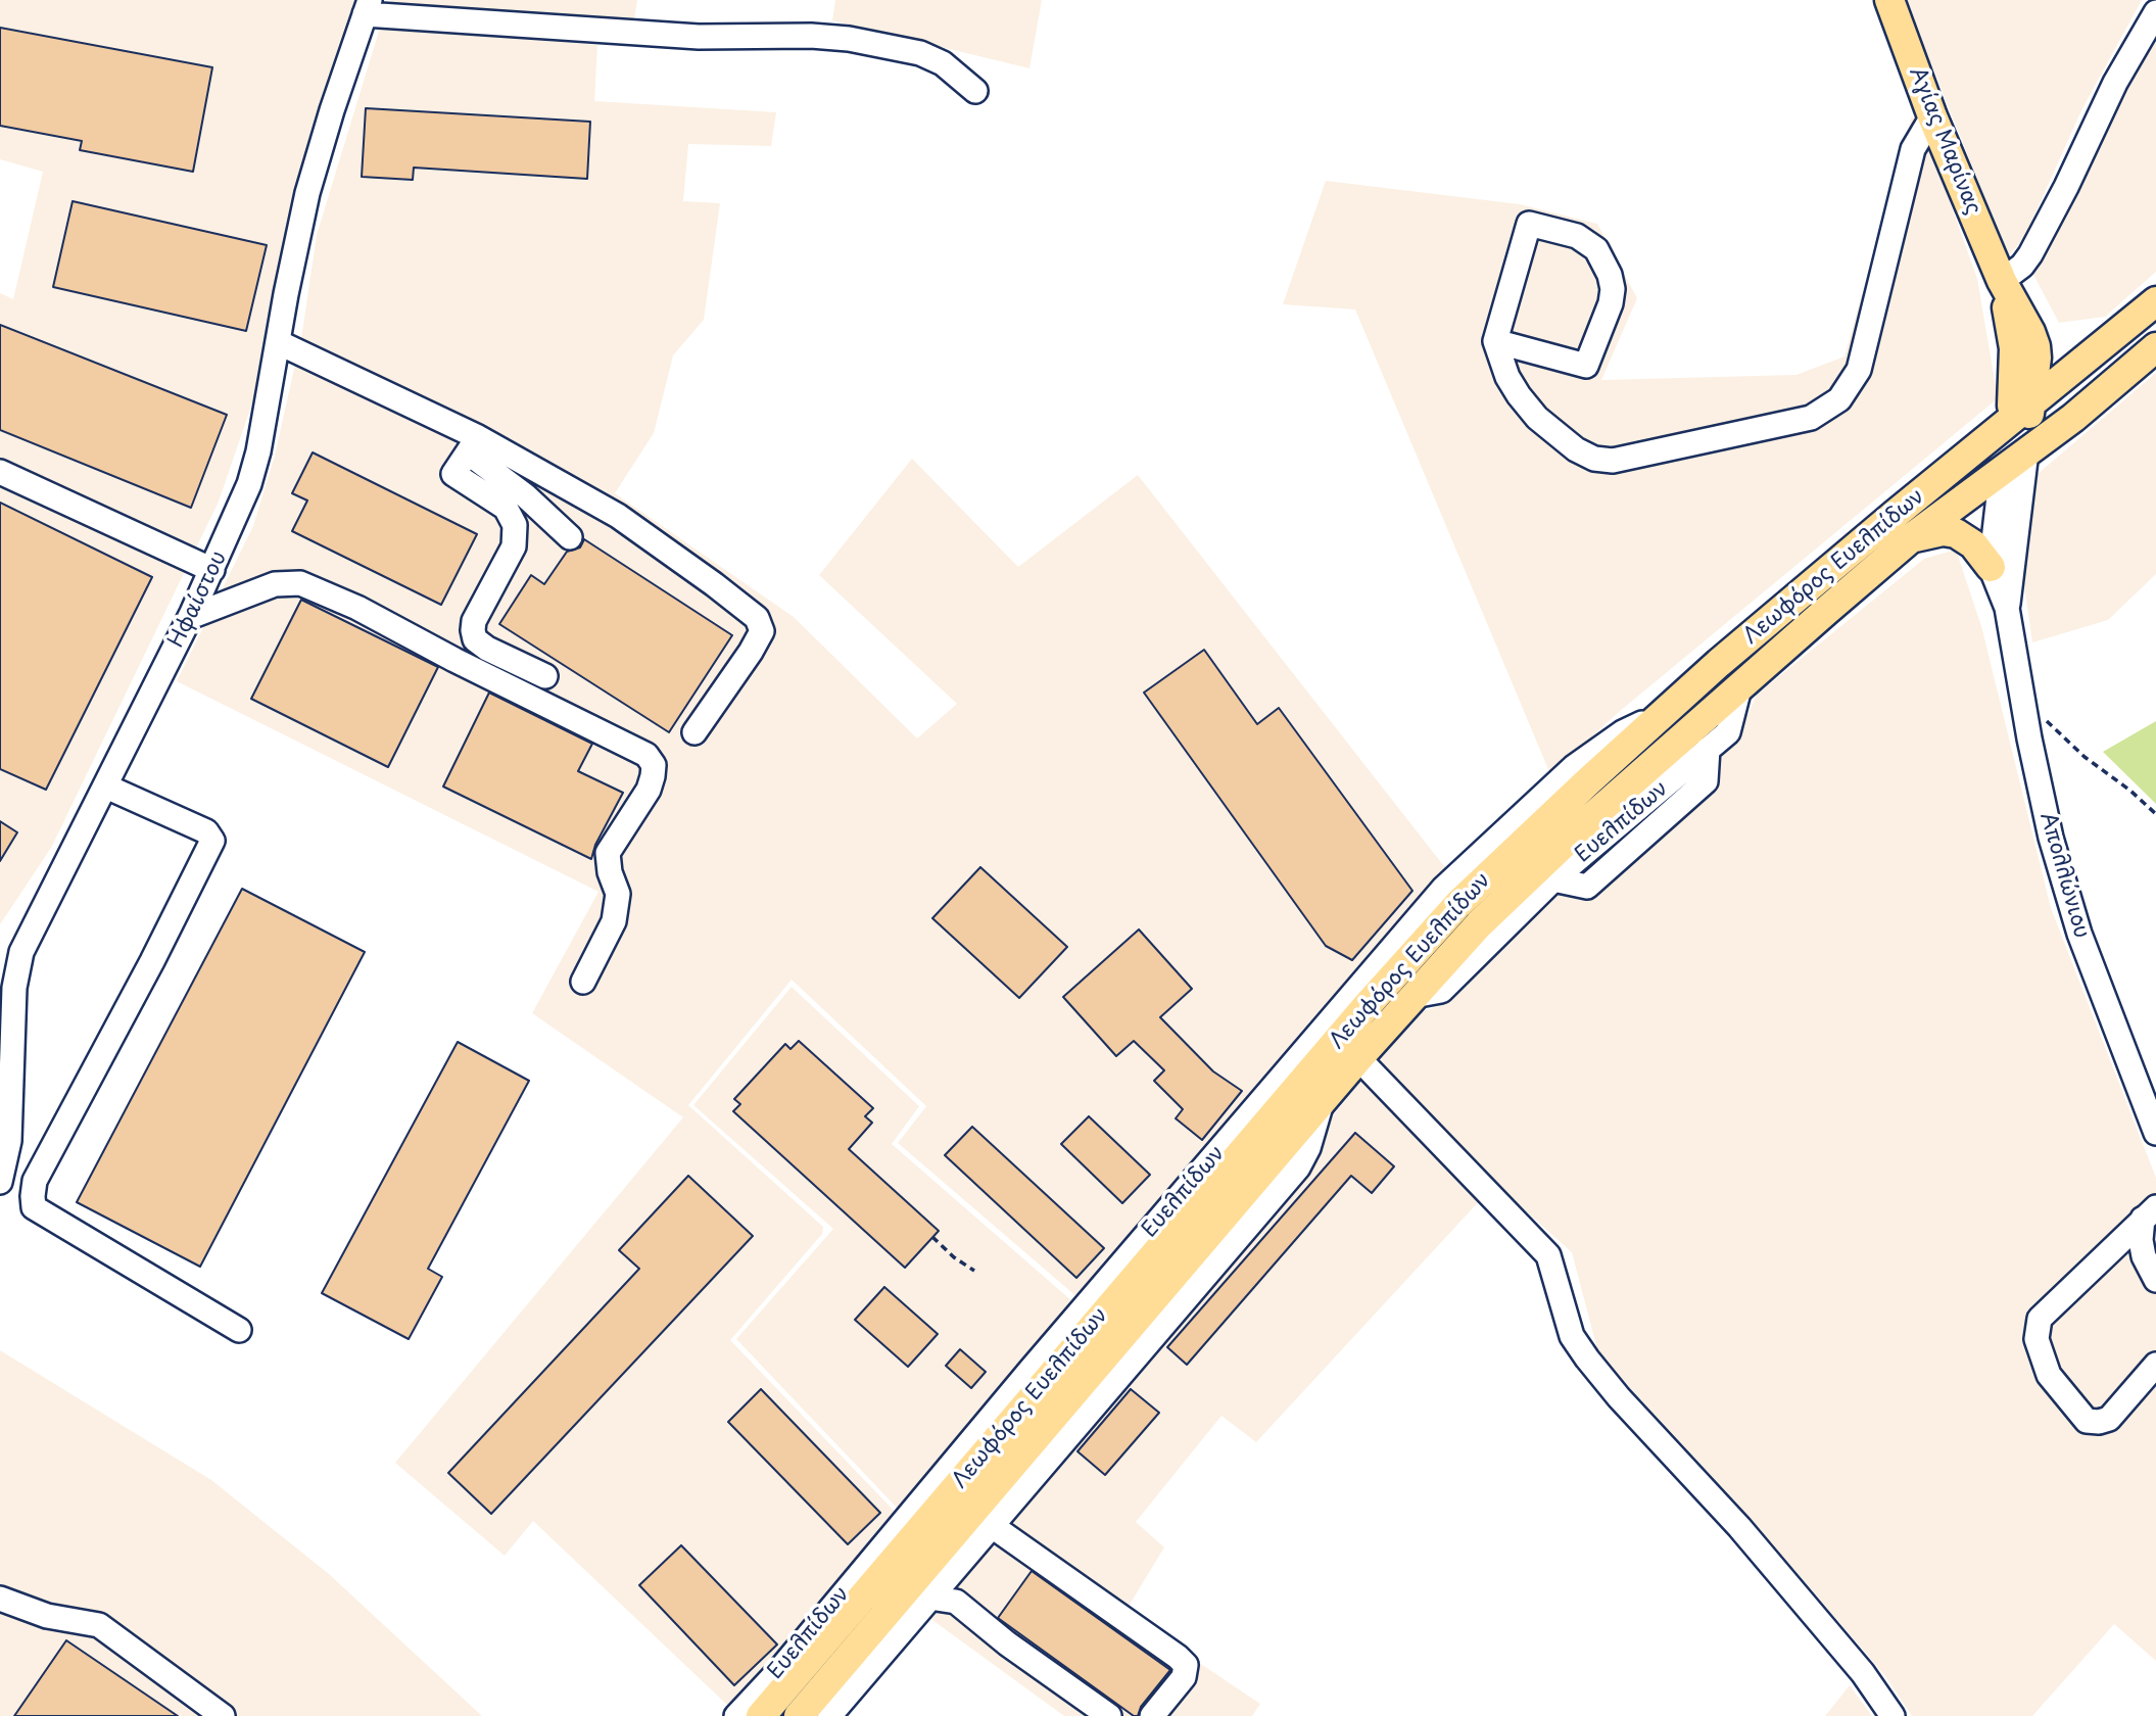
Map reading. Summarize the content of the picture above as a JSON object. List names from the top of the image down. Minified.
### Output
{"streets":{"main road":["Αγίας Μαρίνας","Λεωφόρος Ευελπίδων","Απολλώνιου"],"street":["Ηφαίστου","Ευελπίδων"]},"crossings":[["Αγίας Μαρίνας","Λεωφόρος Ευελπίδων"],["Αγίας Μαρίνας","Απολλώνιου"],["Λεωφόρος Ευελπίδων","Ευελπίδων"],["Λεωφόρος Ευελπίδων","Απολλώνιου"]]}
